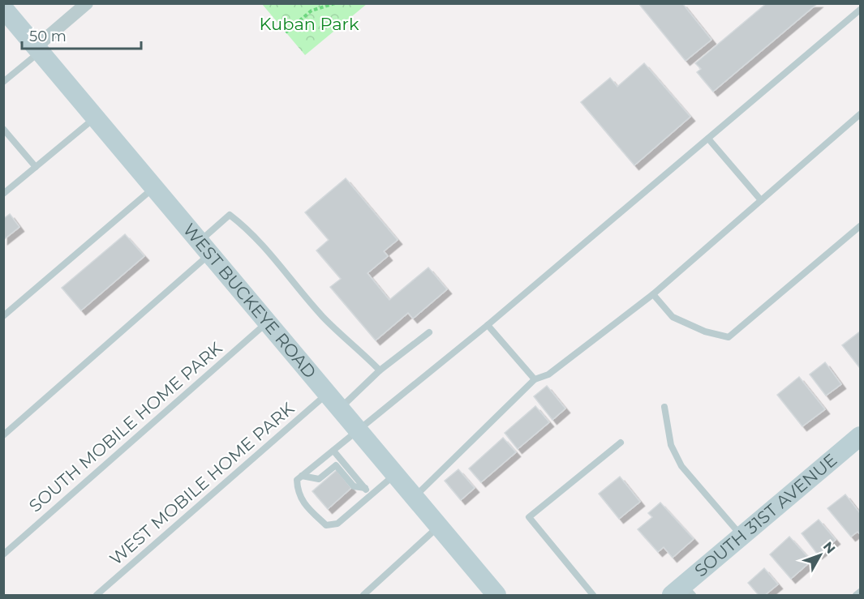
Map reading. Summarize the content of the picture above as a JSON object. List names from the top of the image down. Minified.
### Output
{"streets":{"main road":["WEST BUCKEYE ROAD","SOUTH 31ST AVENUE"],"lane":["SOUTH MOBILE HOME PARK","WEST MOBILE HOME PARK"]},"crossings":[["WEST BUCKEYE ROAD","SOUTH MOBILE HOME PARK"],["WEST BUCKEYE ROAD","WEST MOBILE HOME PARK"]],"parks":["Kuban Park"],"scale_bar":"50 m","north":"top right"}
